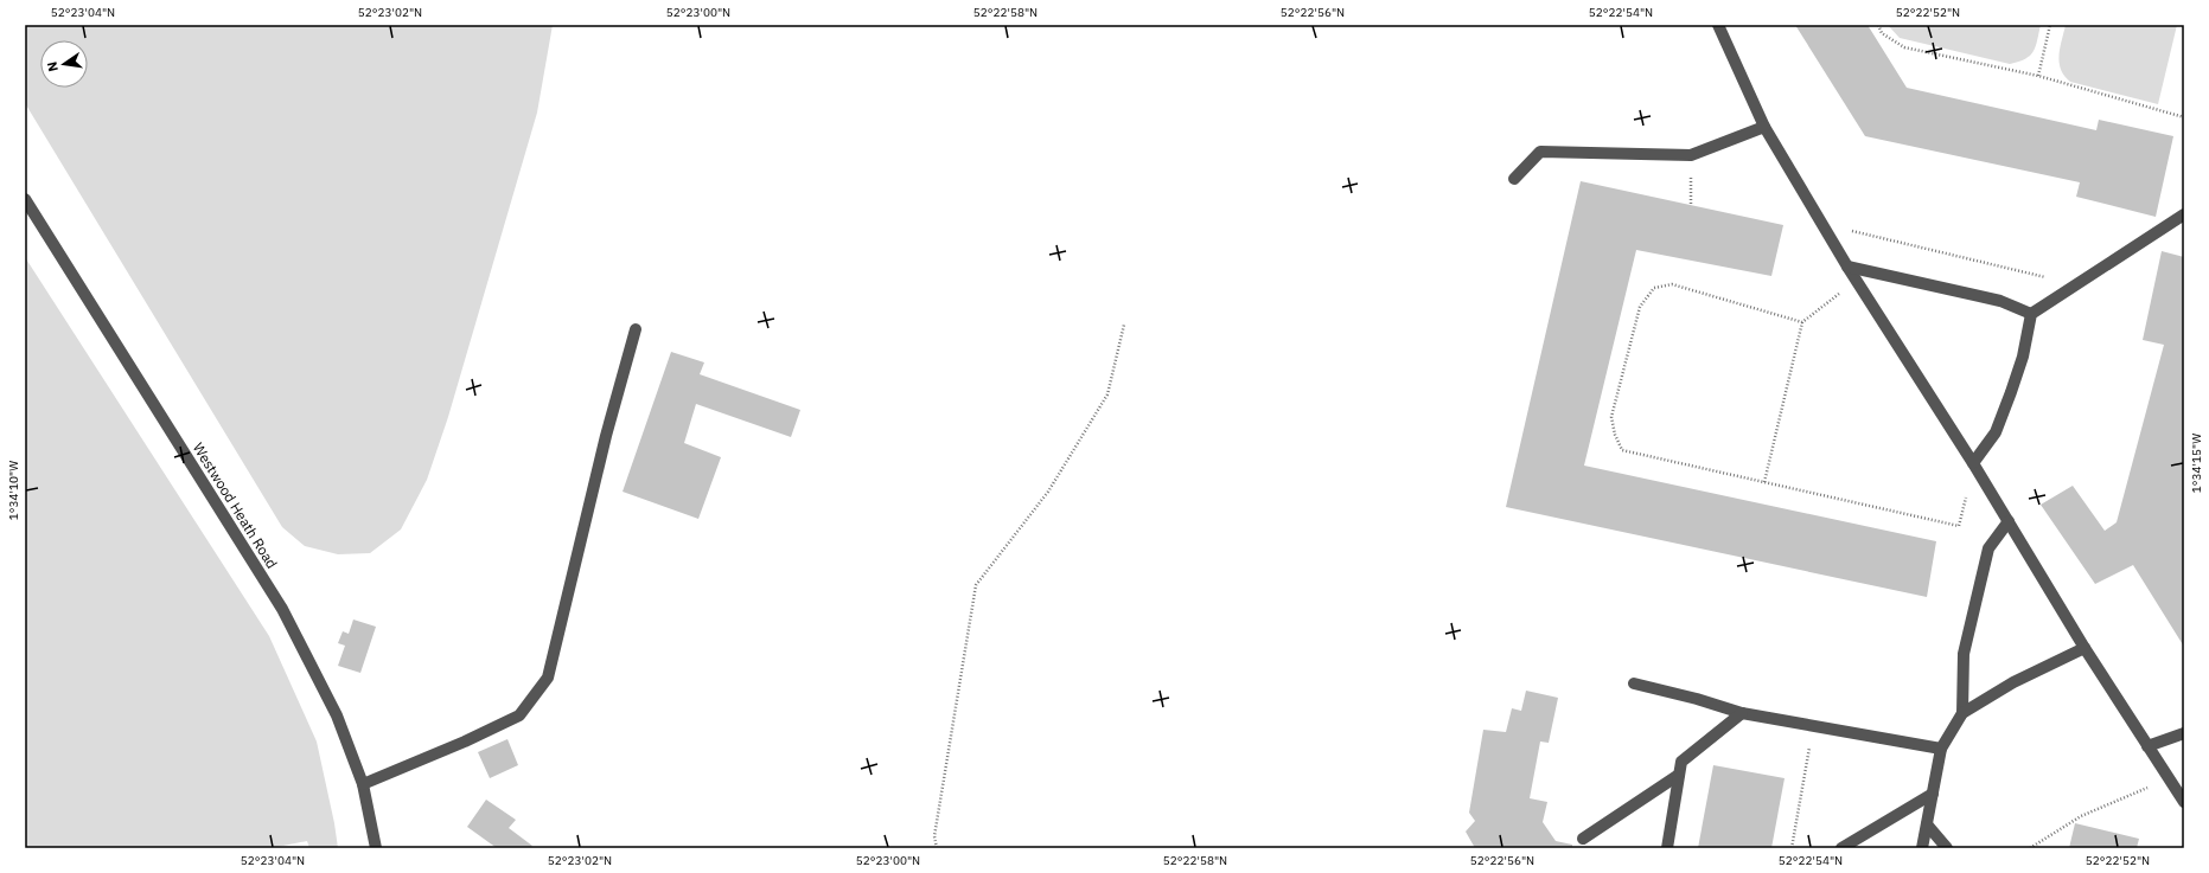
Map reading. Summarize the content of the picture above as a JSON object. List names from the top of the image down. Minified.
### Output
{"streets":{"street":["Westwood Heath Road"]},"north":"left","coordinates":["52°23'04\"N","52°23'02\"N","52°23'00\"N","52°22'58\"N","52°22'56\"N","52°22'54\"N","52°22'52\"N","1°34'15\"W","1°34'10\"W"]}
